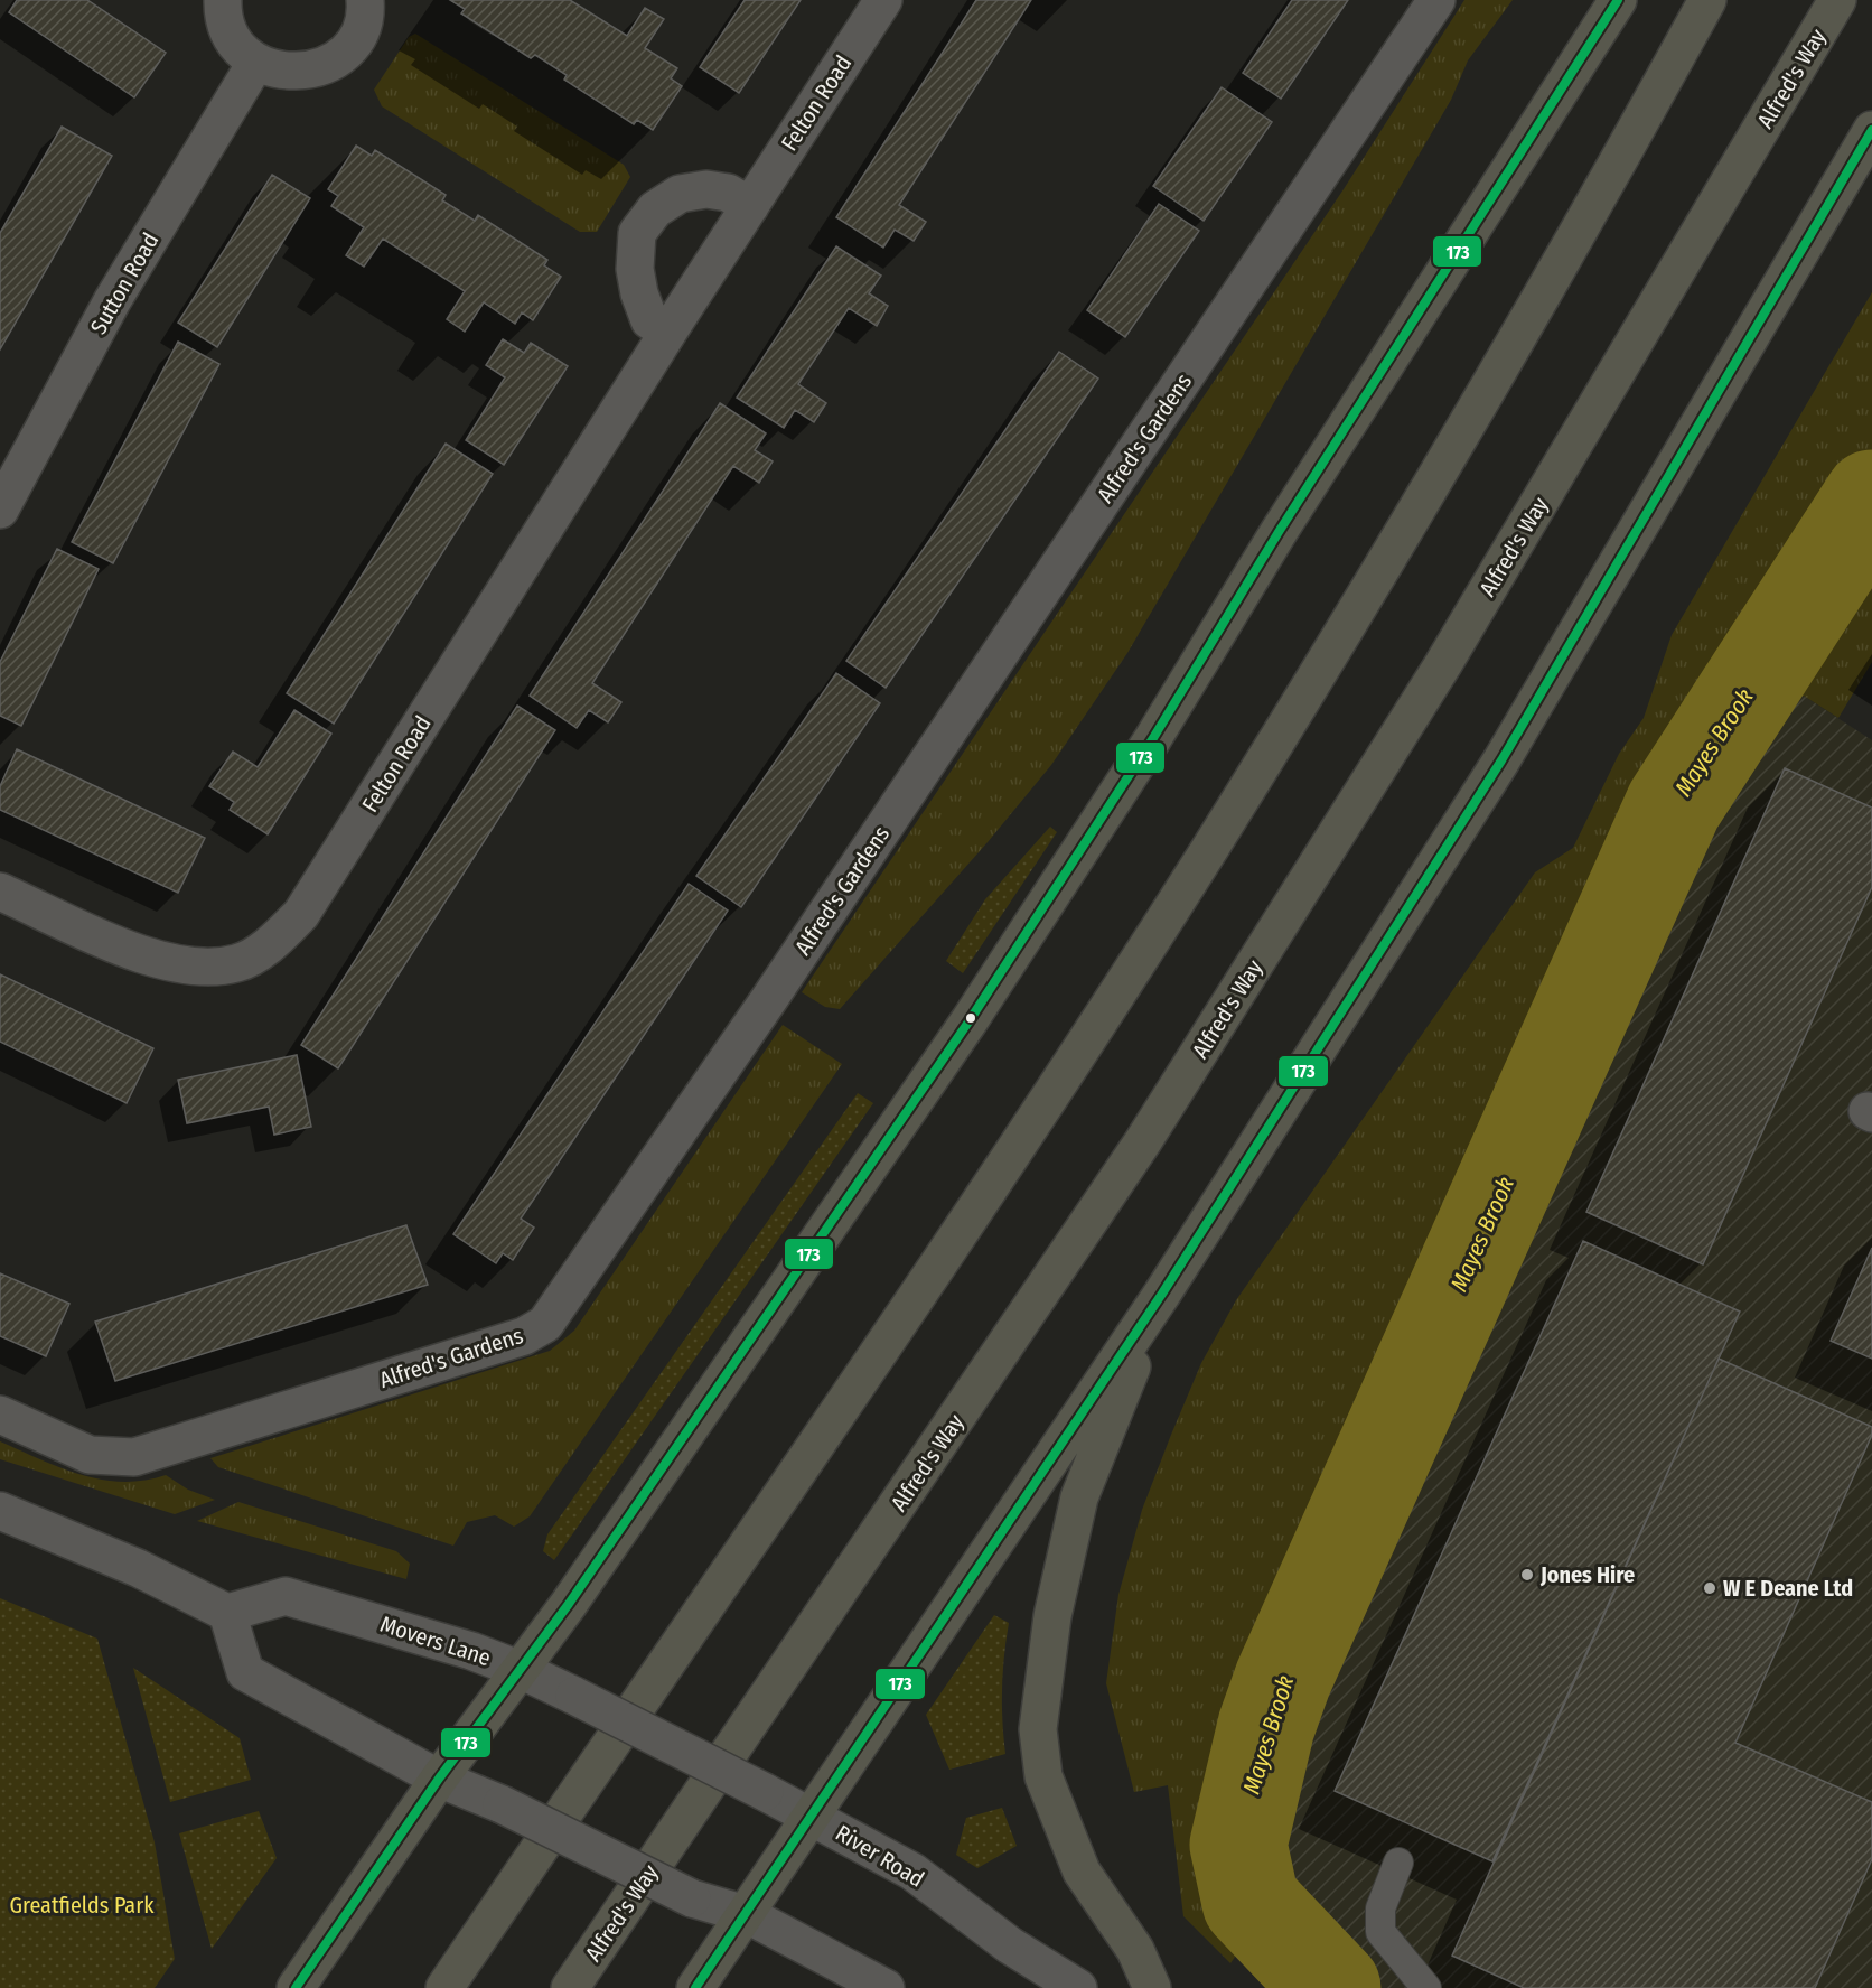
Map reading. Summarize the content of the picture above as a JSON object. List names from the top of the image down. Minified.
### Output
{"streets":{"highway":["Alfred's Way"],"street":["Felton Road","Sutton Road","Alfred's Gardens","Movers Lane","River Road"]},"crossings":[["Movers Lane","River Road"]],"water":["Mayes Brook"],"parks":["Greatfields Park"],"places":["Jones Hire","W E Deane Ltd"],"lines":["transit line 173"]}
